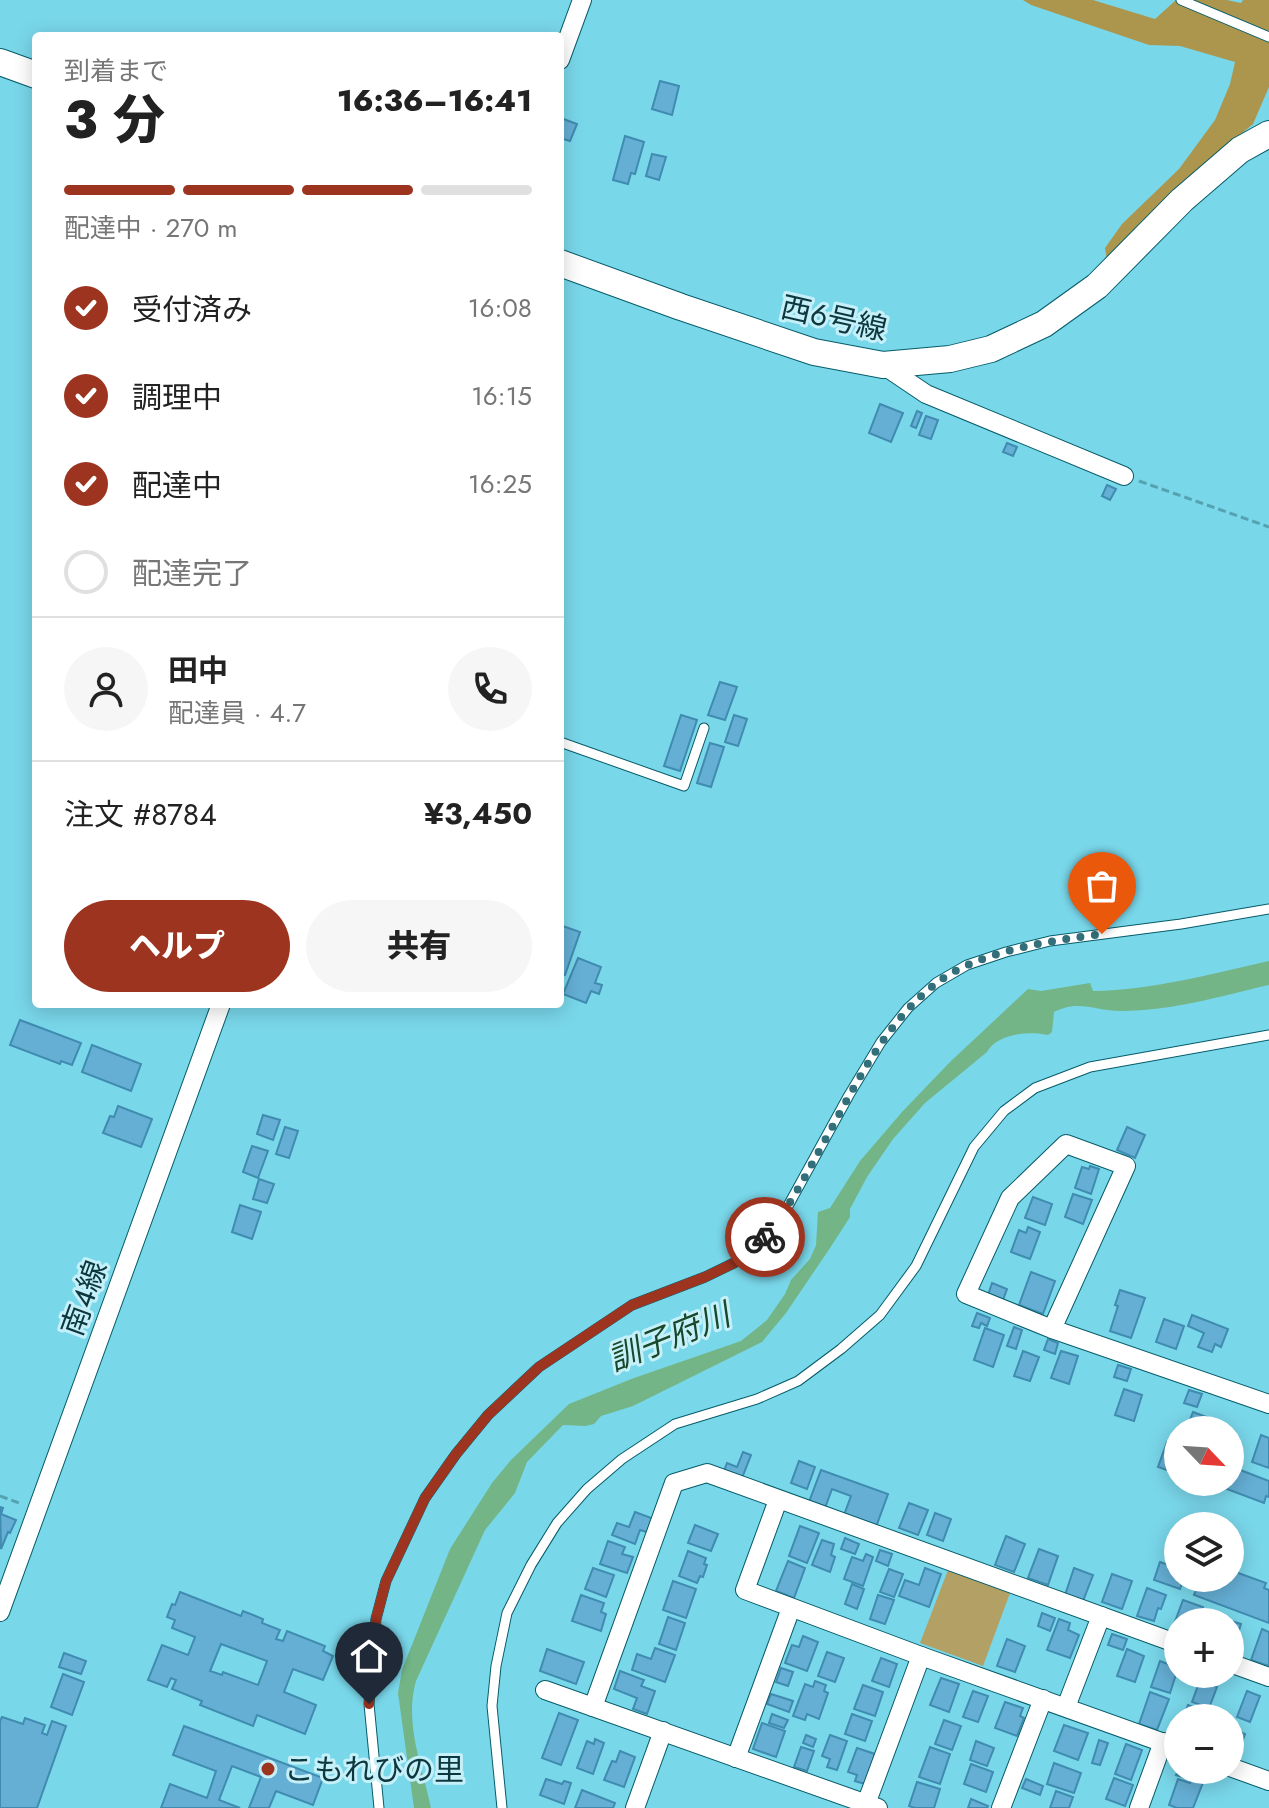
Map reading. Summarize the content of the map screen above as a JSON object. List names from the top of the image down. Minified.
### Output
{"streets":{"street":["西6号線","南4線"]},"water":["訓子府川"],"places":["こもれびの里"],"north":"bottom right","page":{"heading":["3 分","到着まで","16:36–16:41"],"panel":["田中","配達員 · 4.7","注文 #8784","¥3,450"],"bar":"配達中 · 270 m","list":[["受付済み","16:08"],["調理中","16:15"],["配達中","16:25"],"配達完了"],"buttons":["ヘルプ","共有"],"map_buttons":["+","−"]}}
